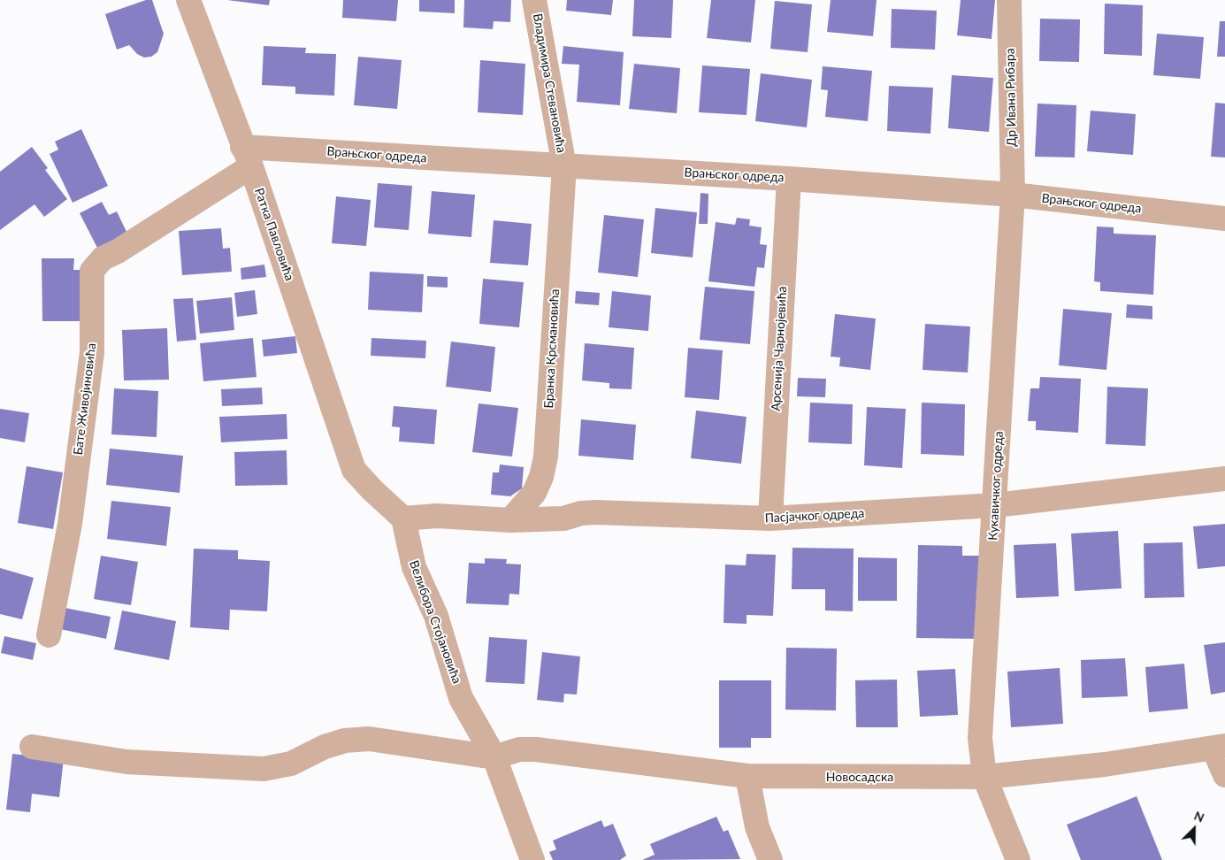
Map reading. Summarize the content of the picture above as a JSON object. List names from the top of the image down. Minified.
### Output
{"streets":{"street":["Владимира Стевановића","Др Ивана Рибара","Врањског одреда","Ратка Павловића","Бранка Крсмановића","Арсенија Чарнојевића","Бате Живојиновића","Кукавичког одреда","Пасјачког одреда","Велибора Стојановића","Новосадска"]},"crossings":[["Владимира Стевановића","Врањског одреда"],["Владимира Стевановића","Бранка Крсмановића"],["Др Ивана Рибара","Врањског одреда"],["Др Ивана Рибара","Кукавичког одреда"],["Врањског одреда","Ратка Павловића"],["Врањског одреда","Бранка Крсмановића"],["Врањског одреда","Арсенија Чарнојевића"],["Врањског одреда","Бате Живојиновића"],["Врањског одреда","Кукавичког одреда"],["Ратка Павловића","Бате Живојиновића"],["Ратка Павловића","Пасјачког одреда"],["Ратка Павловића","Велибора Стојановића"],["Бранка Крсмановића","Пасјачког одреда"],["Арсенија Чарнојевића","Пасјачког одреда"],["Кукавичког одреда","Пасјачког одреда"],["Кукавичког одреда","Новосадска"],["Пасјачког одреда","Велибора Стојановића"],["Велибора Стојановића","Новосадска"]],"north":"top right"}
